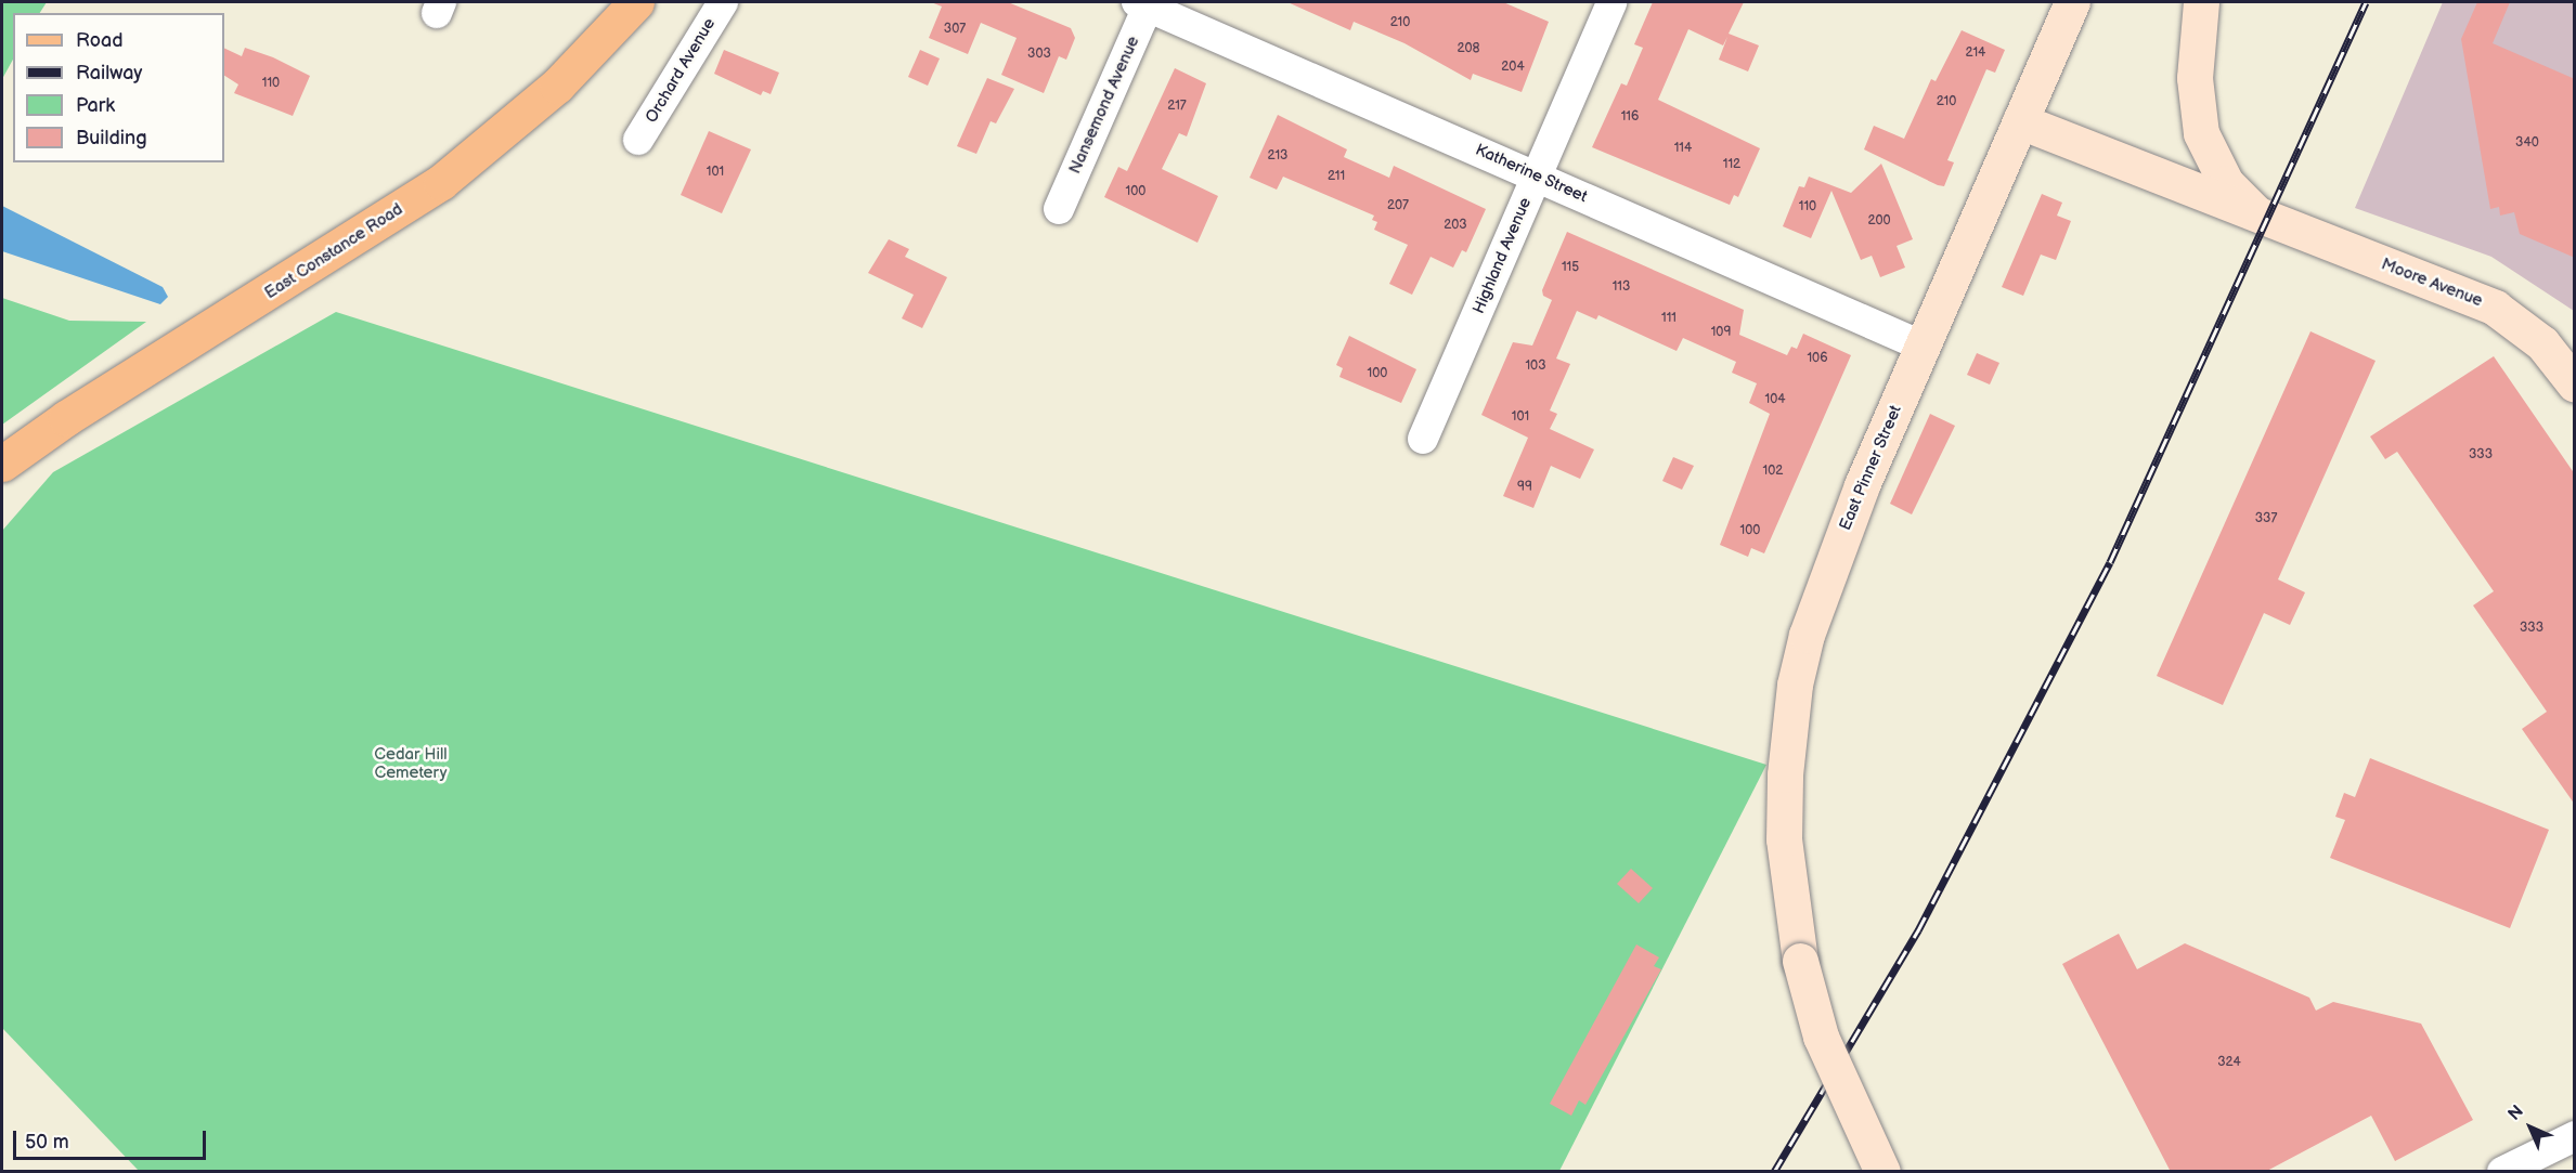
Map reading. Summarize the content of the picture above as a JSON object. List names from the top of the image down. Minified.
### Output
{"streets":{"main road":["East Constance Road","Moore Avenue","East Pinner Street"],"street":["Orchard Avenue","Nansemond Avenue","Katherine Street","Highland Avenue"]},"crossings":[["Nansemond Avenue","Katherine Street"],["Katherine Street","Highland Avenue"],["Katherine Street","East Pinner Street"],["Moore Avenue","East Pinner Street"]],"parks":["Cedar Hill Cemetery"],"house_numbers":["210","307","208","214","303","204","110","210","217","116","340","114","213","112","101","211","100","207","110","200","203","115","113","111","109","106","103","100","104","101","333","102","99","337","100","333","324"],"legend":["Road","Railway","Park","Building"],"scale_bar":"50 m","north":"top left"}
